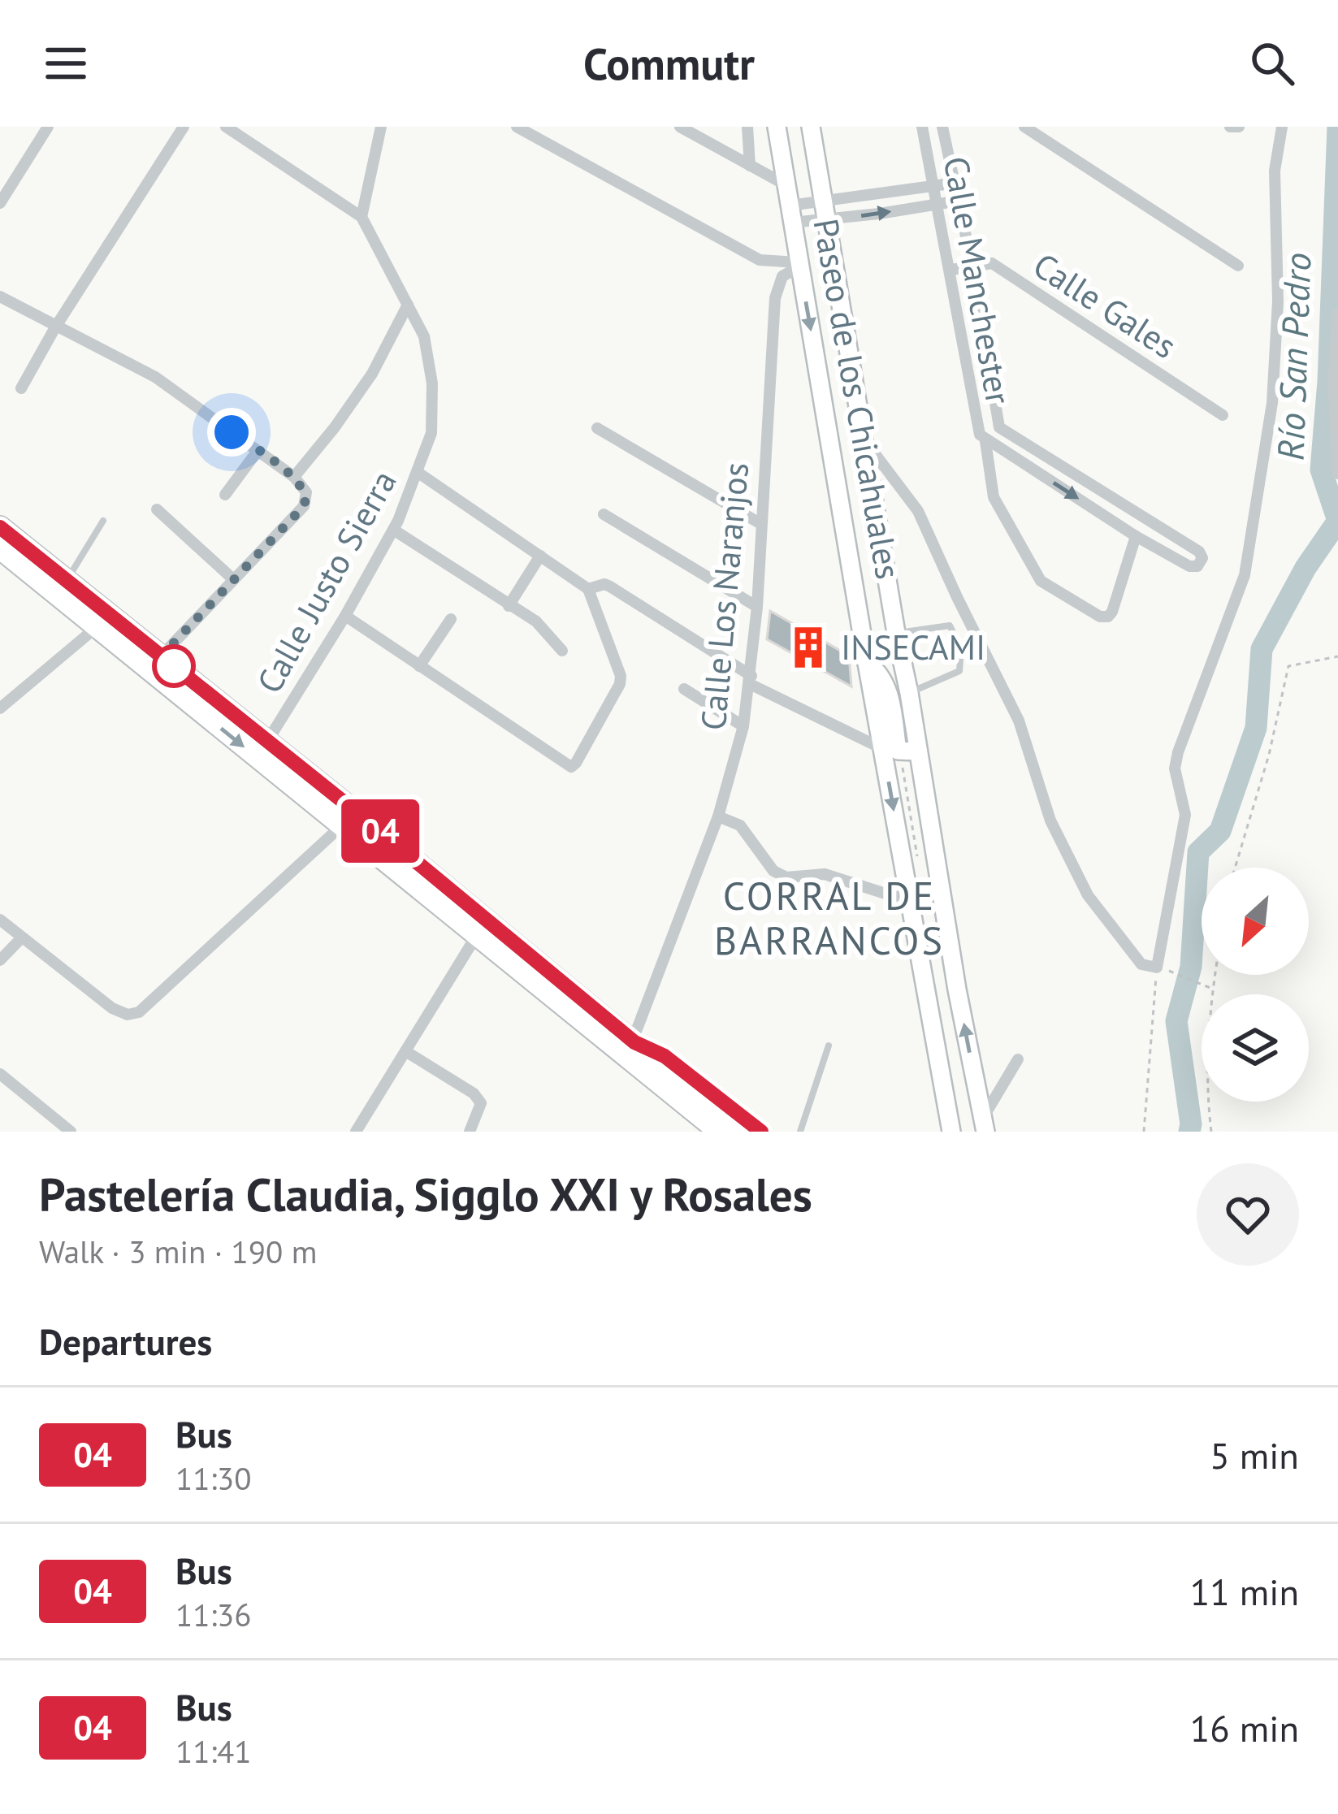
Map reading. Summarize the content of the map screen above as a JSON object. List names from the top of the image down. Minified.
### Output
{"streets":{"main road":["Paseo de los Chicahuales"],"street":["Calle Manchester","Calle Gales","Calle Justo Sierra","Calle Los Naranjos"]},"crossings":[["Calle Manchester","Calle Gales"],["Paseo de los Chicahuales","Calle Los Naranjos"]],"districts":["CORRAL DE BARRANCOS"],"water":["Río San Pedro"],"places":{"building":["INSECAMI"]},"lines":["bus line 04"],"north":"bottom left","page":{"header":"Commutr","on_map":"04","heading":[["Pastelería Claudia, Sigglo XXI y Rosales","Walk · 3 min · 190 m"],"Departures"],"list":[{"mark":"04","name":"Bus","note":"11:30","value":"5 min"},{"mark":"04","name":"Bus","note":"11:36","value":"11 min"},{"mark":"04","name":"Bus","note":"11:41","value":"16 min"}]}}
